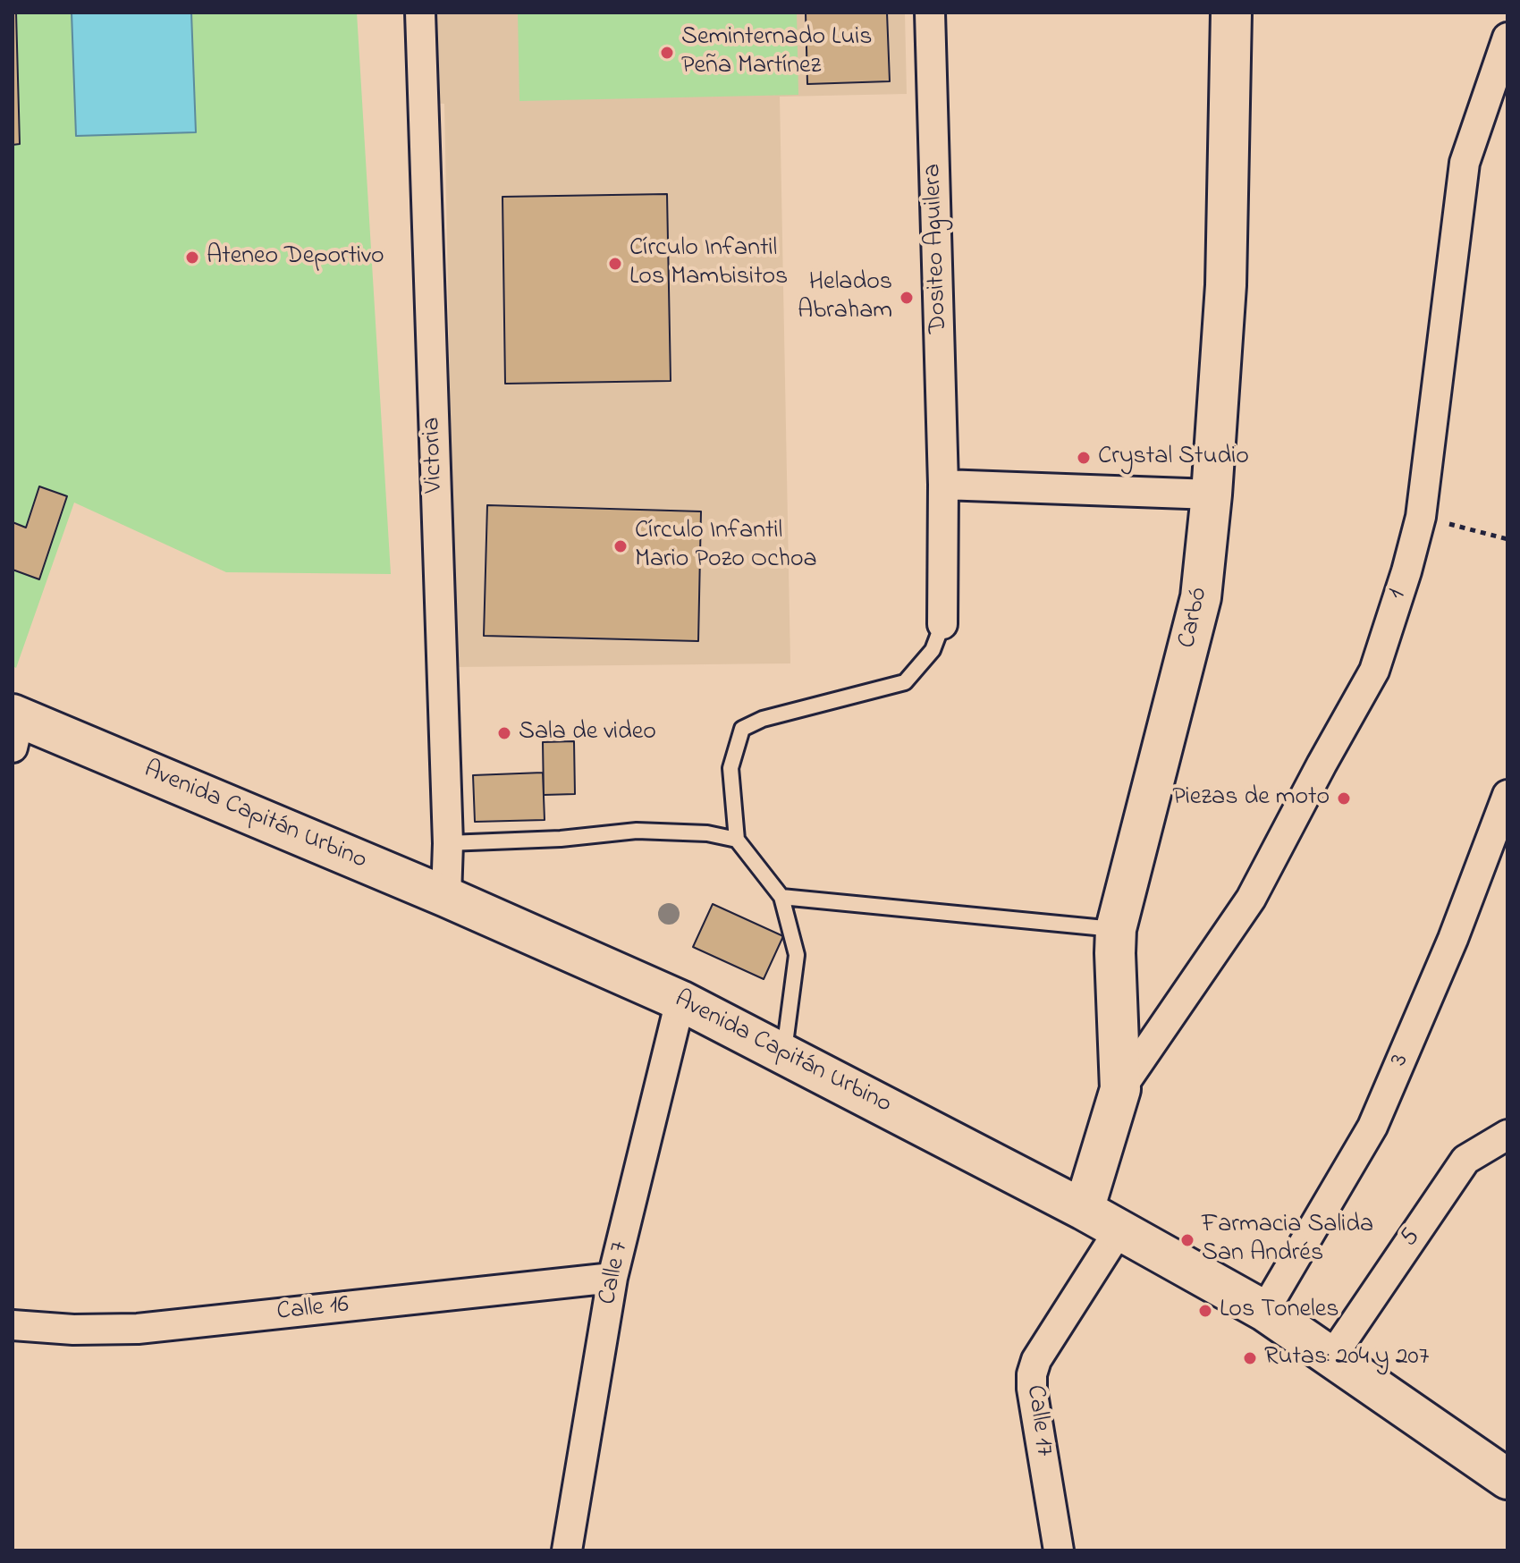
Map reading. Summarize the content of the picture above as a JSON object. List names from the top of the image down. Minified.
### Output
{"streets":{"main road":["Carbó","Avenida Capitán Urbino"],"street":["Dositeo Aguilera","Victoria","1","3","5","Calle 7","Calle 16","Calle 17"]},"crossings":[["Victoria","Avenida Capitán Urbino"],["1","Carbó"],["Carbó","Avenida Capitán Urbino"],["Avenida Capitán Urbino","3"],["Avenida Capitán Urbino","5"],["Avenida Capitán Urbino","Calle 7"],["Avenida Capitán Urbino","Calle 17"],["Calle 7","Calle 16"]],"places":["Seminternado Luis Peña Martínez","Ateneo Deportivo","Círculo Infantil Los Mambisitos","Helados Abraham","Crystal Studio","Círculo Infantil Mario Pozo Ochoa","Sala de video","Piezas de moto","Farmacia Salida San Andrés","Los Toneles","Rutas: 204 y 207"]}
